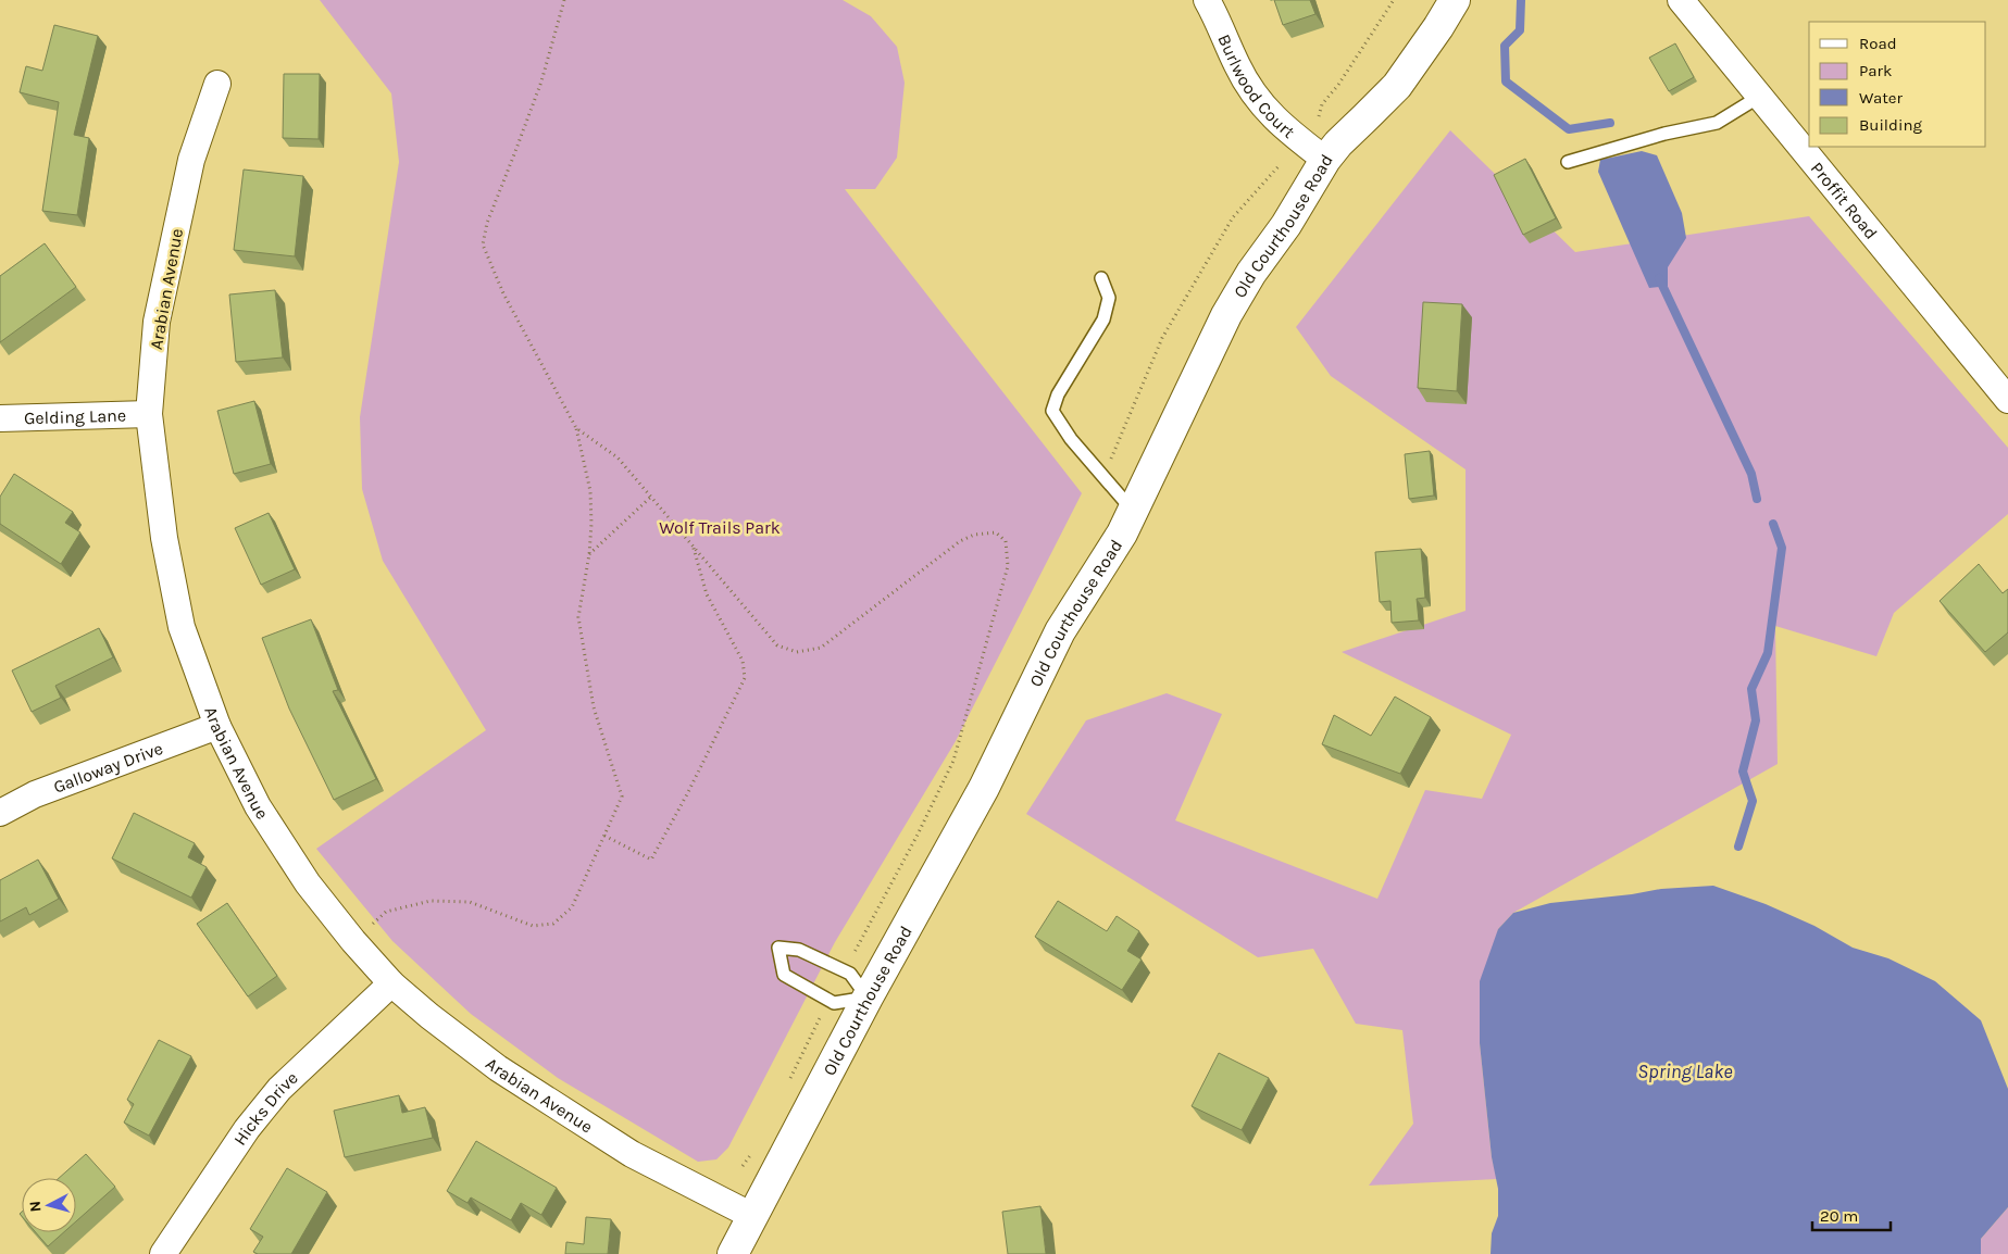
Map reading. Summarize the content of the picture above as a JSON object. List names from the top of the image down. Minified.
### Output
{"streets":{"street":["Burlwood Court","Proffit Road","Old Courthouse Road","Arabian Avenue","Gelding Lane","Galloway Drive","Hicks Drive"]},"crossings":[["Burlwood Court","Old Courthouse Road"],["Old Courthouse Road","Arabian Avenue"],["Arabian Avenue","Gelding Lane"],["Arabian Avenue","Galloway Drive"],["Arabian Avenue","Hicks Drive"]],"water":["Spring Lake"],"parks":["Wolf Trails Park"],"legend":["Road","Park","Water","Building"],"scale_bar":"20 m","north":"left"}
